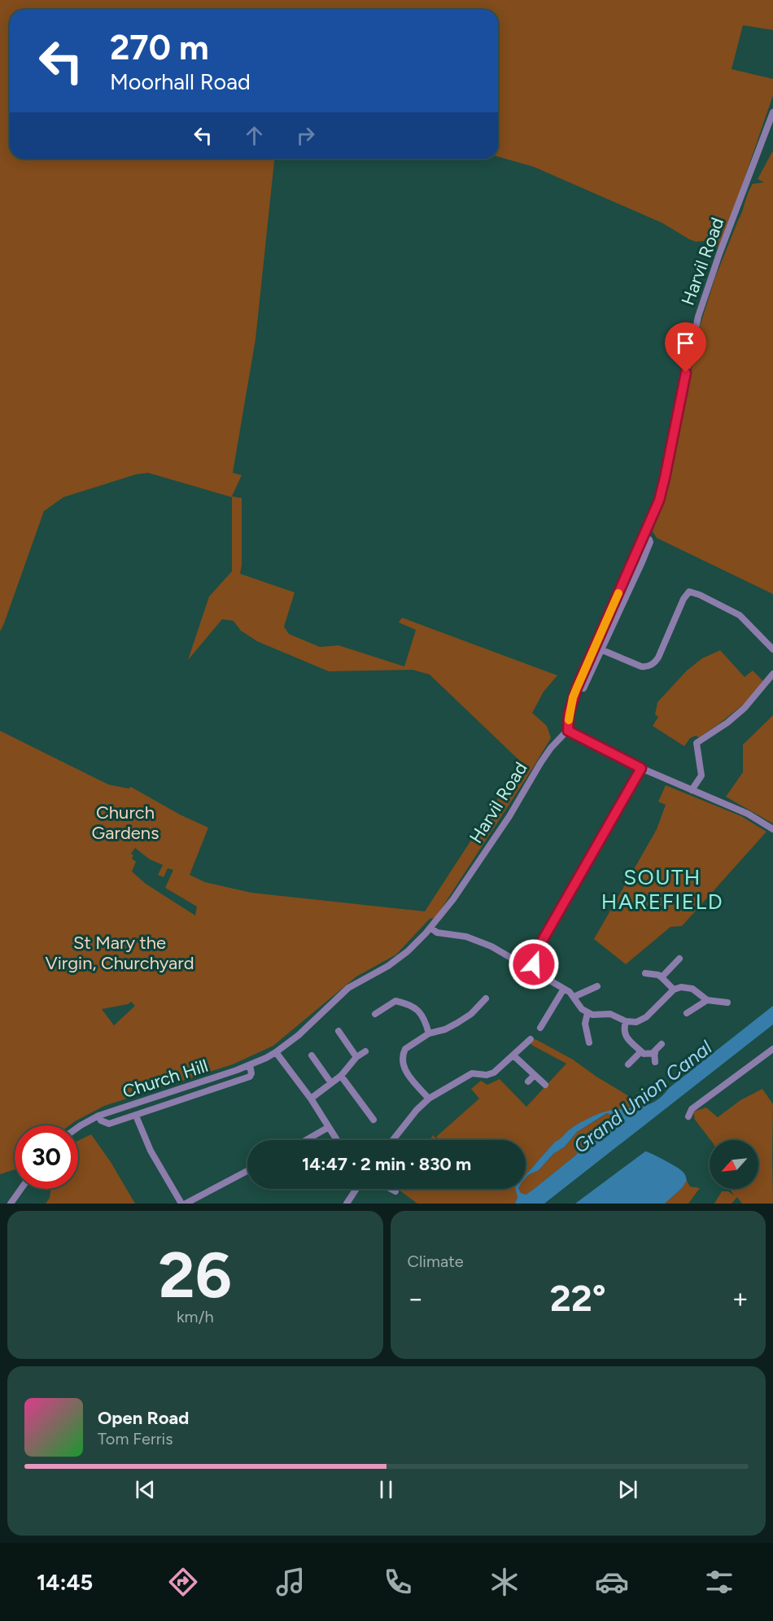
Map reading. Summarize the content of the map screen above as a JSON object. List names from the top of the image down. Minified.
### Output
{"streets":{"street":["Harvil Road","Church Hill"]},"crossings":[["Harvil Road","Church Hill"]],"districts":["SOUTH HAREFIELD"],"water":["Grand Union Canal"],"parks":["Church Gardens","St Mary the Virgin, Churchyard"],"north":"bottom left","page":{"turn":["270 m","Moorhall Road"],"limit":"30","trip":"14:47 · 2 min · 830 m","tile":[["26","km/h"],"Climate"],"heat":["−","22°","+"],"song":["Open Road","Tom Ferris"],"tabs":"14:45"}}
